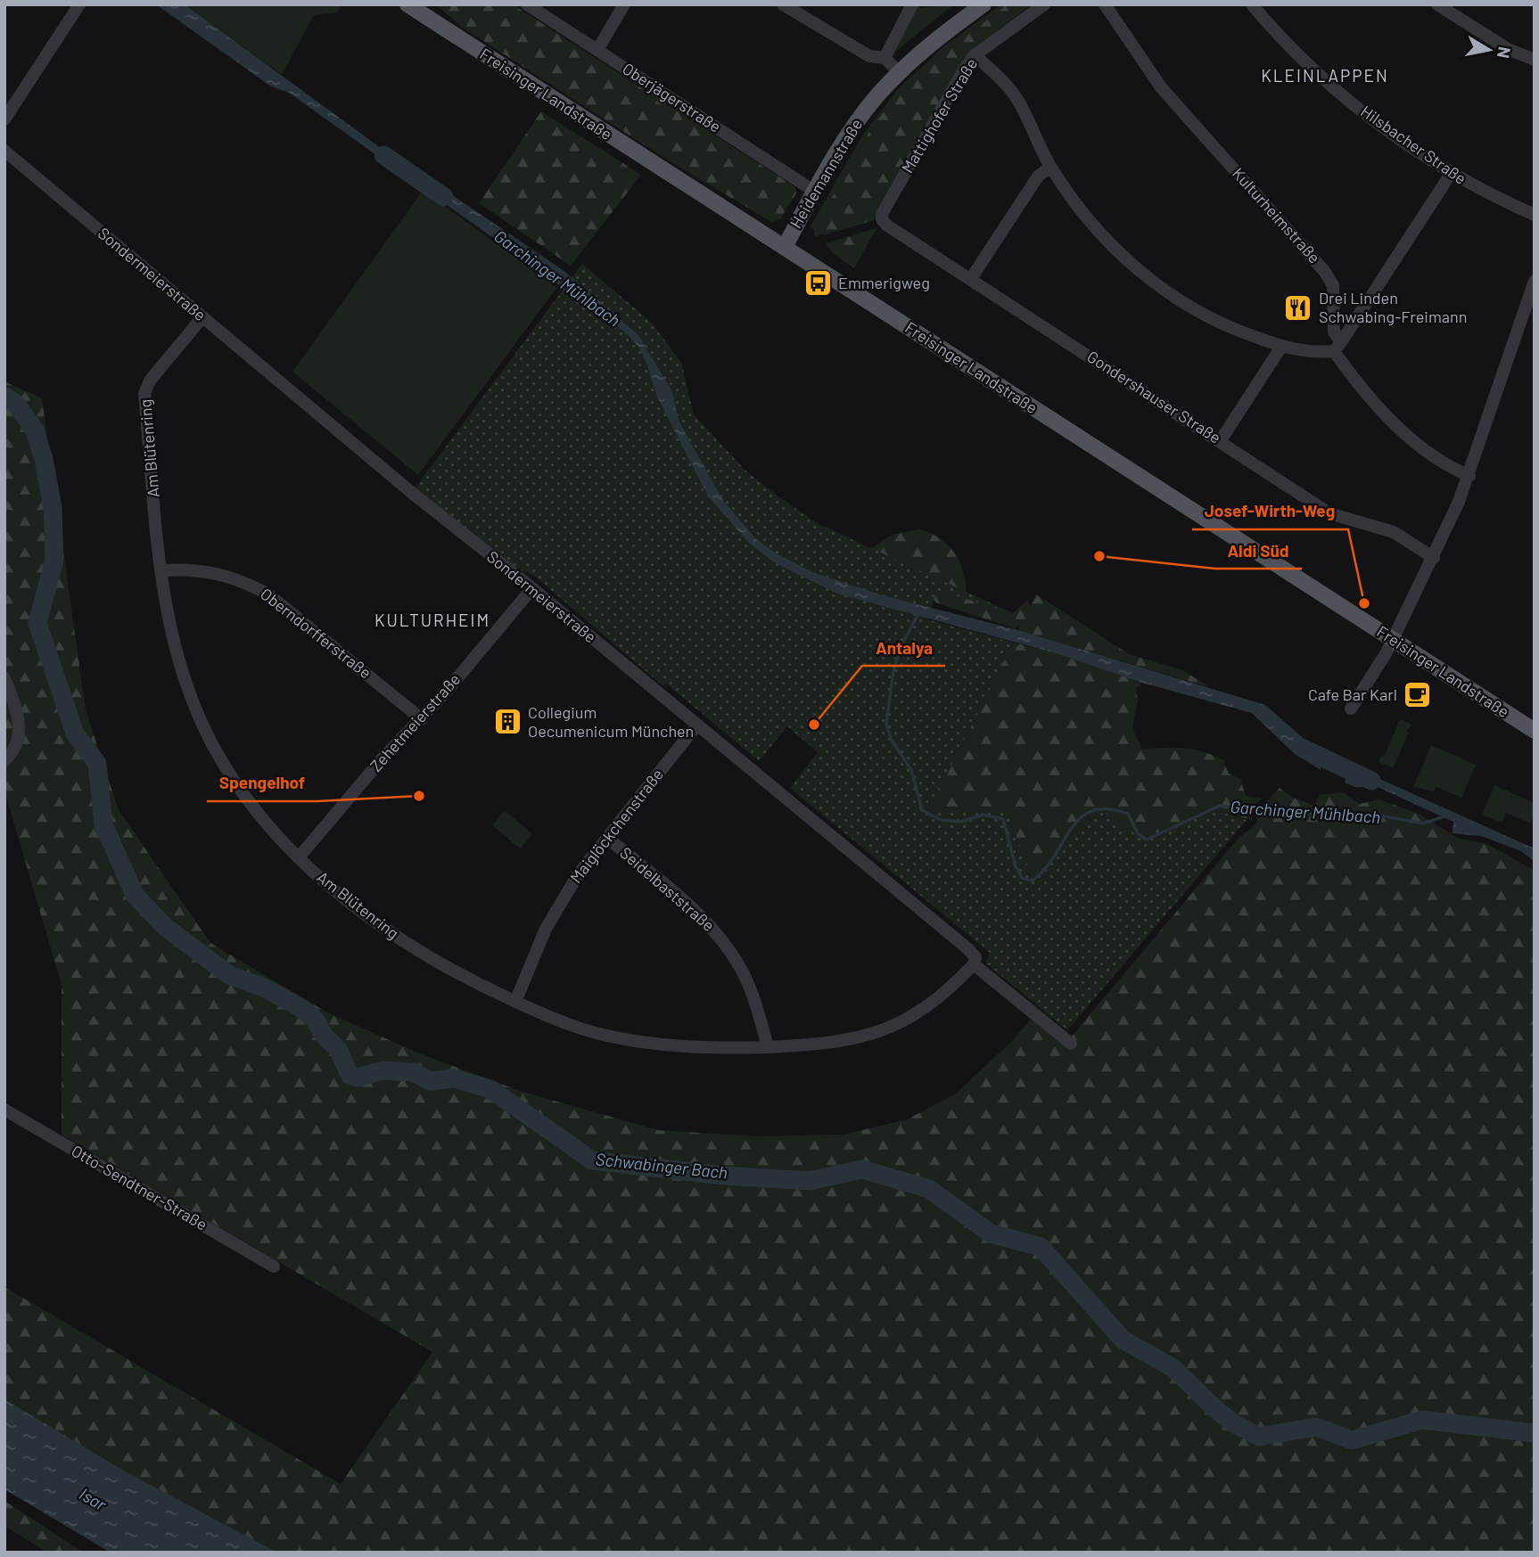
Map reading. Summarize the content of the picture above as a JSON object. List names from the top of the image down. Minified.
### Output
{"streets":{"main road":["Freisinger Landstraße","Heidemannstraße"],"street":["Oberjägerstraße","Mattighofer Straße","Hilsbacher Straße","Kulturheimstraße","Sondermeierstraße","Gondershauser Straße","Am Blütenring","Oberndorfferstraße","Zehetmeierstraße","Maiglöckchenstraße","Seidelbaststraße","Otto-Sendtner-Straße"]},"crossings":[["Freisinger Landstraße","Heidemannstraße"],["Oberjägerstraße","Heidemannstraße"],["Mattighofer Straße","Gondershauser Straße"],["Sondermeierstraße","Am Blütenring"],["Sondermeierstraße","Zehetmeierstraße"],["Sondermeierstraße","Maiglöckchenstraße"],["Am Blütenring","Oberndorfferstraße"],["Am Blütenring","Zehetmeierstraße"],["Am Blütenring","Maiglöckchenstraße"],["Am Blütenring","Seidelbaststraße"],["Oberndorfferstraße","Zehetmeierstraße"],["Maiglöckchenstraße","Seidelbaststraße"]],"districts":["KLEINLAPPEN","KULTURHEIM"],"water":["Garchinger Mühlbach","Schwabinger Bach","Isar"],"places":{"bus stop":["Emmerigweg"],"restaurant":["Drei Linden Schwabing-Freimann"],"other":["Aldi Süd","Josef-Wirth-Weg","Antalya","Spengelhof"],"cafe":["Cafe Bar Karl"],"building":["Collegium Oecumenicum München"]},"north":"right"}
